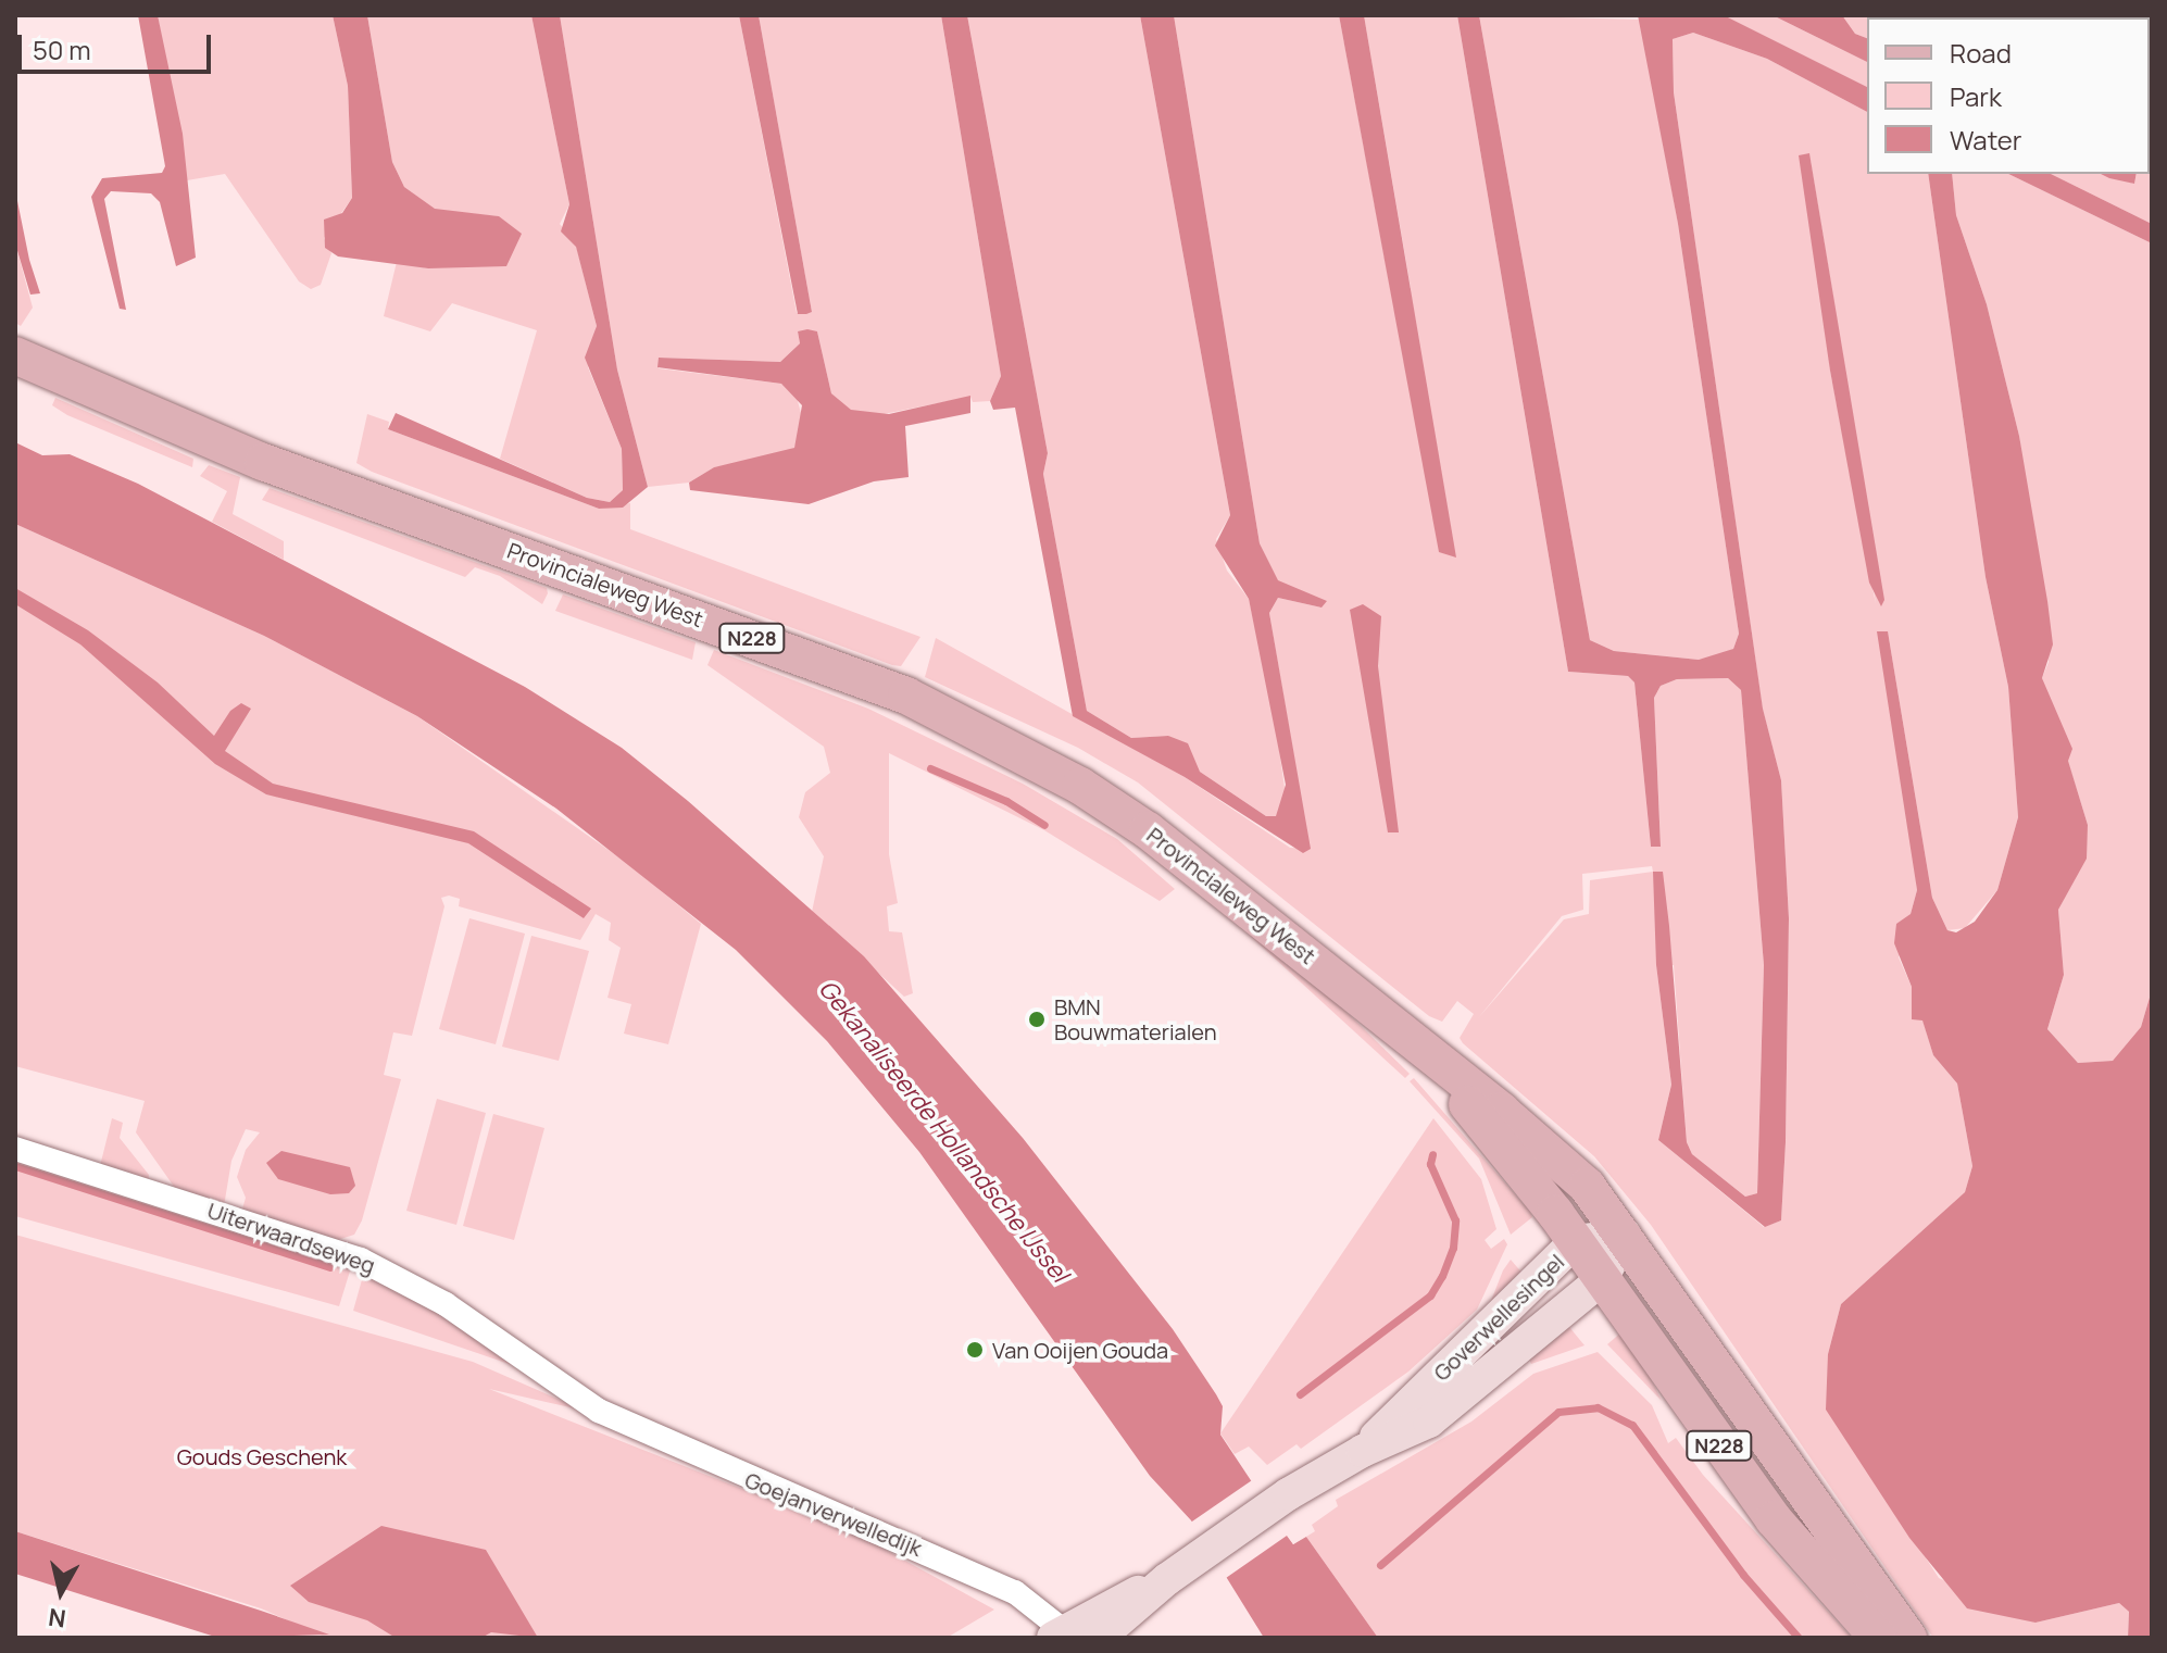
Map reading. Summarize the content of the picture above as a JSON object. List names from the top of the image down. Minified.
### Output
{"streets":{"main road":["Provincialeweg West","N228","Goverwellesingel"],"street":["Uiterwaardseweg","Goejanverwelledijk"]},"crossings":[["Provincialeweg West","Goverwellesingel"],["Uiterwaardseweg","Goejanverwelledijk"],["Goverwellesingel","Goejanverwelledijk"]],"water":["Gekanaliseerde Hollandsche IJssel"],"parks":["Gouds Geschenk"],"places":["BMN Bouwmaterialen","Van Ooijen Gouda"],"legend":["Road","Park","Water"],"scale_bar":"50 m","north":"bottom"}
